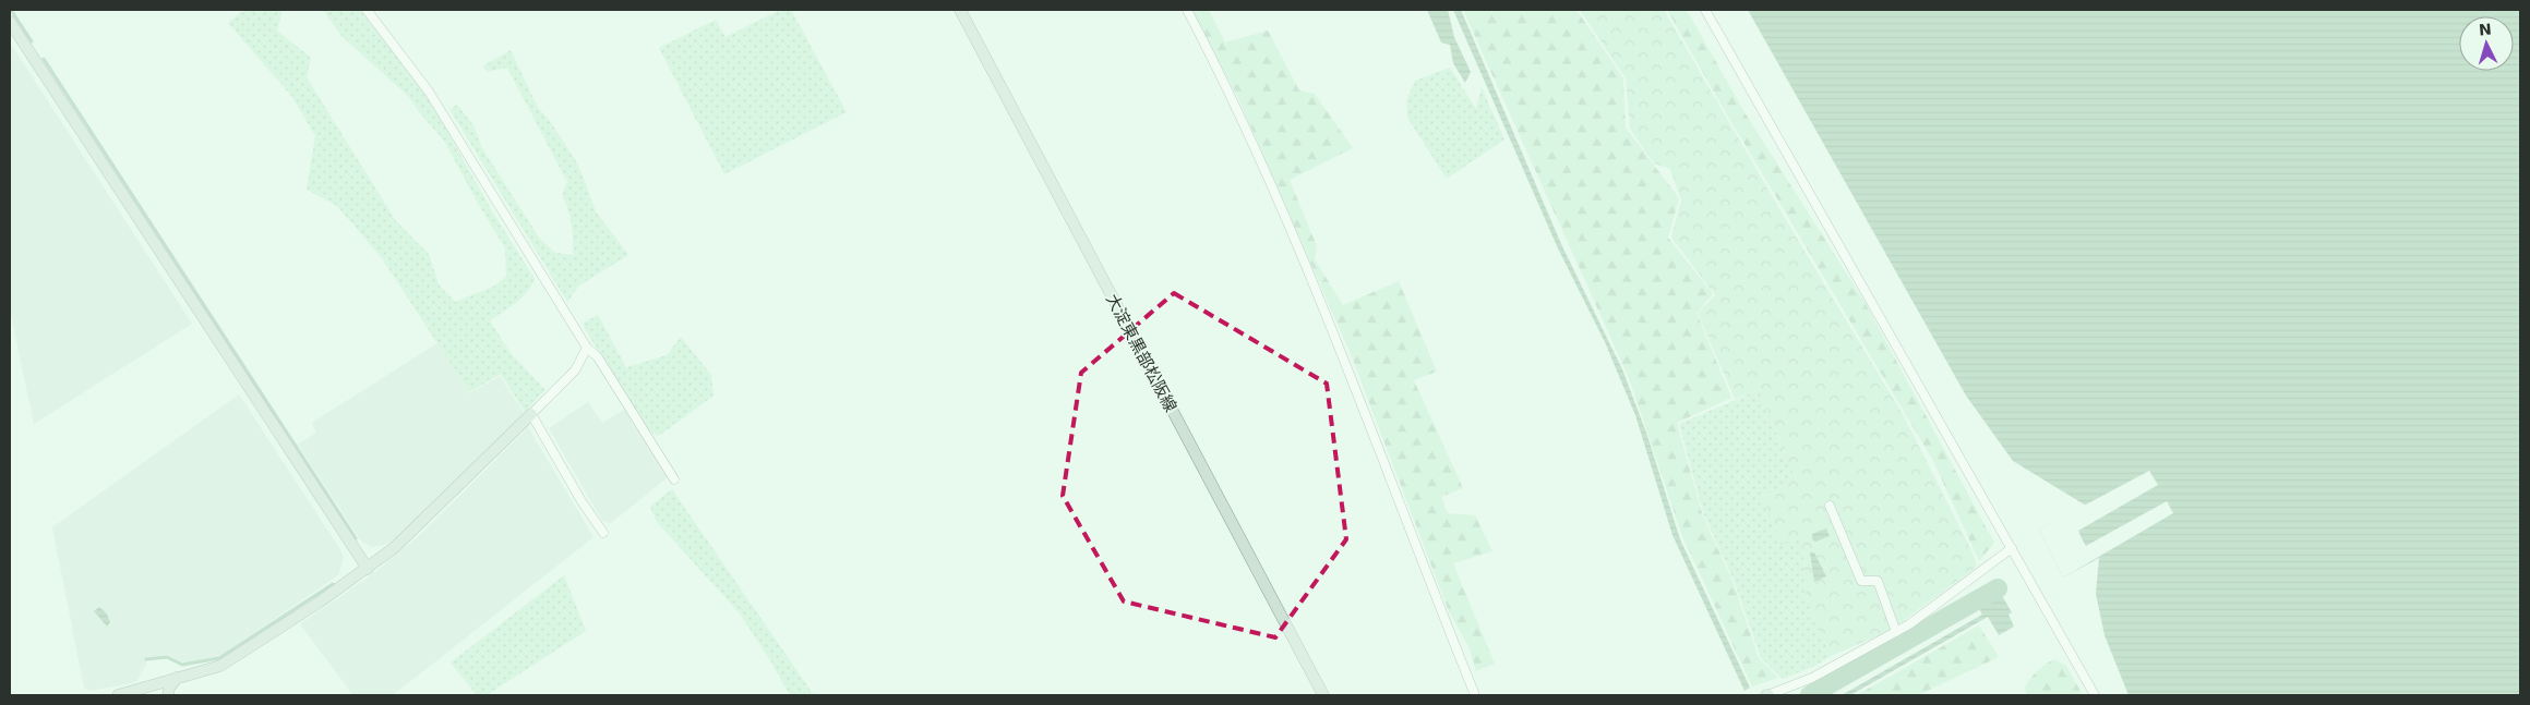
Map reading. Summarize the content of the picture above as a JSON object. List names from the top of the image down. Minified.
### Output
{"streets":{"street":["大淀東黒部松阪線"]},"north":"top"}
